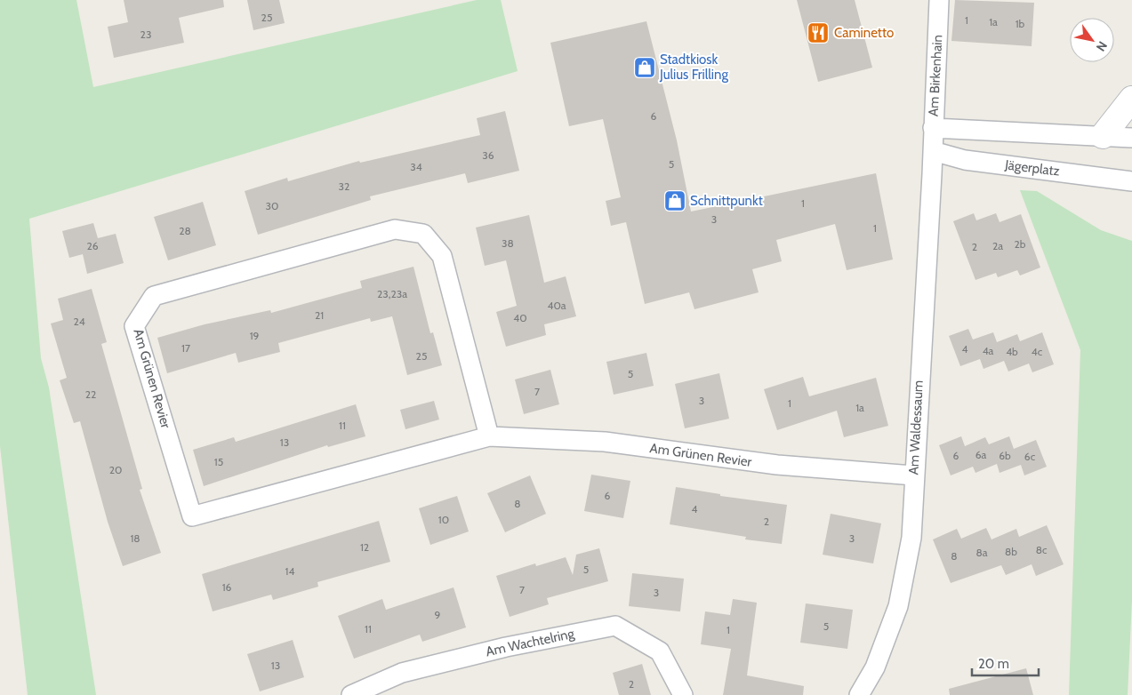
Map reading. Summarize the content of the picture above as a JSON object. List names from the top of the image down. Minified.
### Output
{"streets":{"street":["Am Birkenhain","Jägerplatz","Am Grünen Revier","Am Waldessaum","Am Wachtelring"]},"crossings":[["Am Birkenhain","Jägerplatz"],["Am Birkenhain","Am Waldessaum"],["Jägerplatz","Am Waldessaum"],["Am Grünen Revier","Am Waldessaum"]],"places":{"restaurant":["Caminetto"],"shop":["Stadtkiosk Julius Frilling","Schnittpunkt"]},"house_numbers":["25","1","1a","1b","23","6","36","5","34","32","1","30","3","1","28","38","2b","26","2a","2","23,23a","40a","21","40","24","19","17","4","4a","4b","4c","25","5","7","22","3","1","1a","11","13","6a","6","6b","6c","15","20","6","8","4","10","2","18","3","12","8c","8b","8a","8","5","14","16","7","3","9","5","11","1","13","2"],"scale_bar":"20 m","north":"bottom right"}
